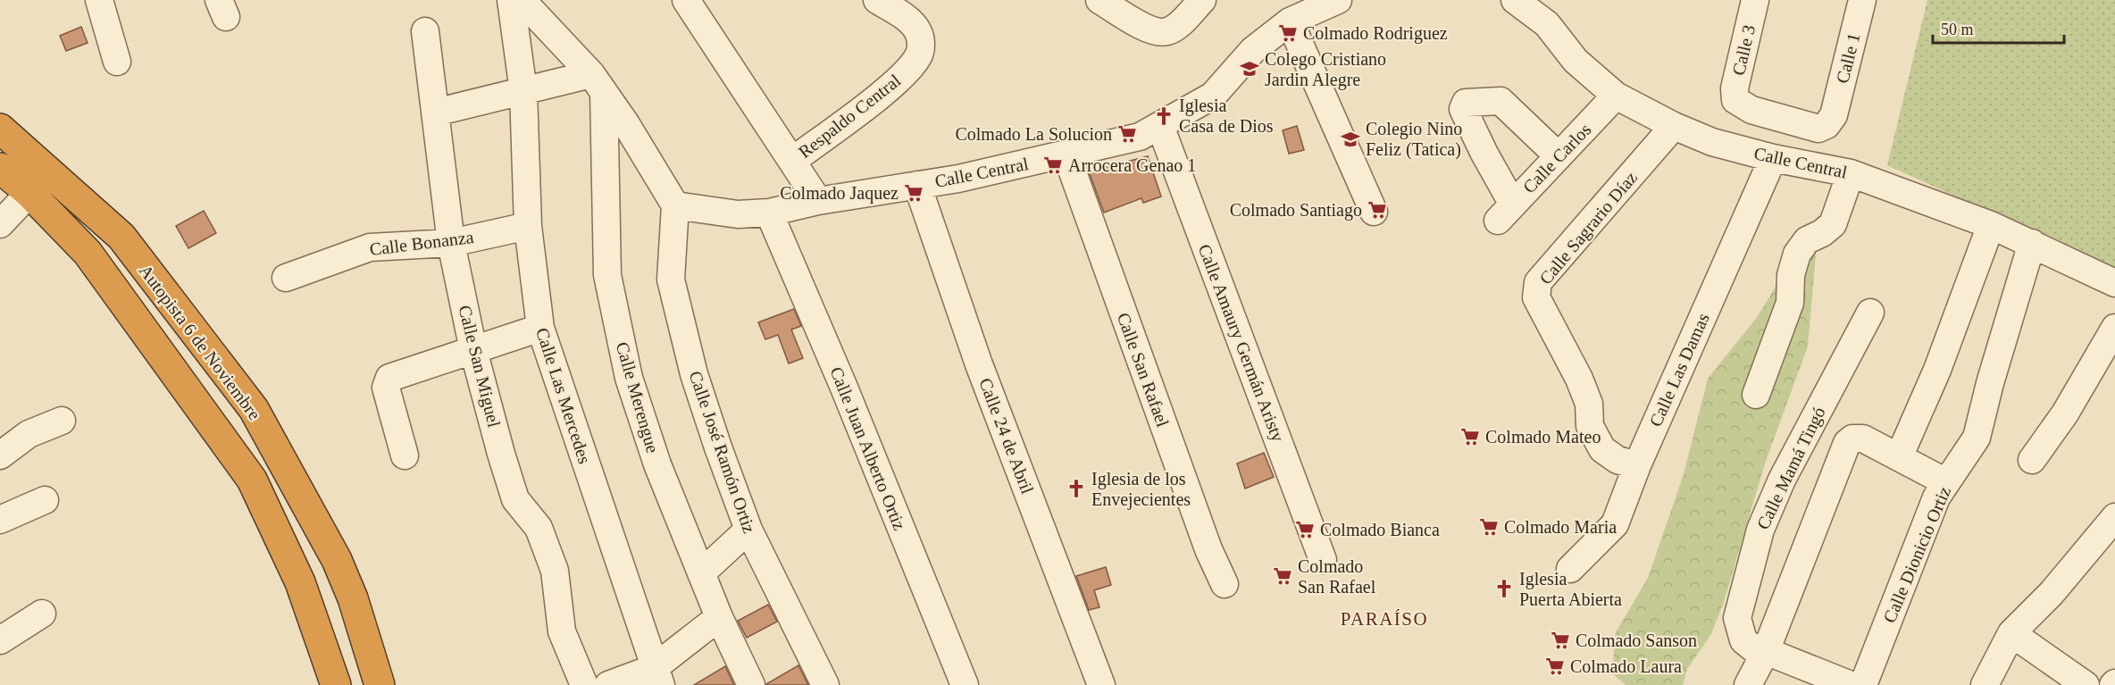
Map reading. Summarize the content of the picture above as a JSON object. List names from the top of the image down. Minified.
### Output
{"streets":{"highway":["Autopista 6 de Noviembre"],"street":["Calle 3","Calle 1","Respaldo Central","Calle Carlos","Calle Central","Calle Sagrario Díaz","Calle Bonanza","Calle Amaury Germán Aristy","Calle San Miguel","Calle San Rafael","Calle Las Damas","Calle Las Mercedes","Calle Merengue","Calle 24 de Abril","Calle Juan Alberto Ortiz","Calle José Ramón Ortiz","Calle Mamá Tingó","Calle Dionicio Ortiz"]},"crossings":[["Calle 3","Calle 1"],["Calle Carlos","Calle Central"],["Calle Central","Calle Sagrario Díaz"],["Calle Central","Calle Amaury Germán Aristy"],["Calle Central","Calle San Rafael"],["Calle Central","Calle Las Damas"],["Calle Central","Calle 24 de Abril"],["Calle Central","Calle Juan Alberto Ortiz"],["Calle Central","Calle José Ramón Ortiz"],["Calle Central","Calle Dionicio Ortiz"],["Calle Sagrario Díaz","Calle Las Damas"],["Calle Bonanza","Calle San Miguel"],["Calle Bonanza","Calle Las Mercedes"]],"districts":["PARAÍSO"],"places":{"supermarket":["Colmado Rodriguez","Colmado La Solucion","Arrocera Genao 1","Colmado Jaquez","Colmado Santiago","Colmado Mateo","Colmado Maria","Colmado Bianca","Colmado San Rafael","Colmado Sanson","Colmado Laura"],"school or university":["Colego Cristiano Jardin Alegre","Colegio Nino Feliz (Tatica)"],"church":["Iglesia Casa de Dios","Iglesia de los Envejecientes","Iglesia Puerta Abierta"]},"scale_bar":"50 m"}
